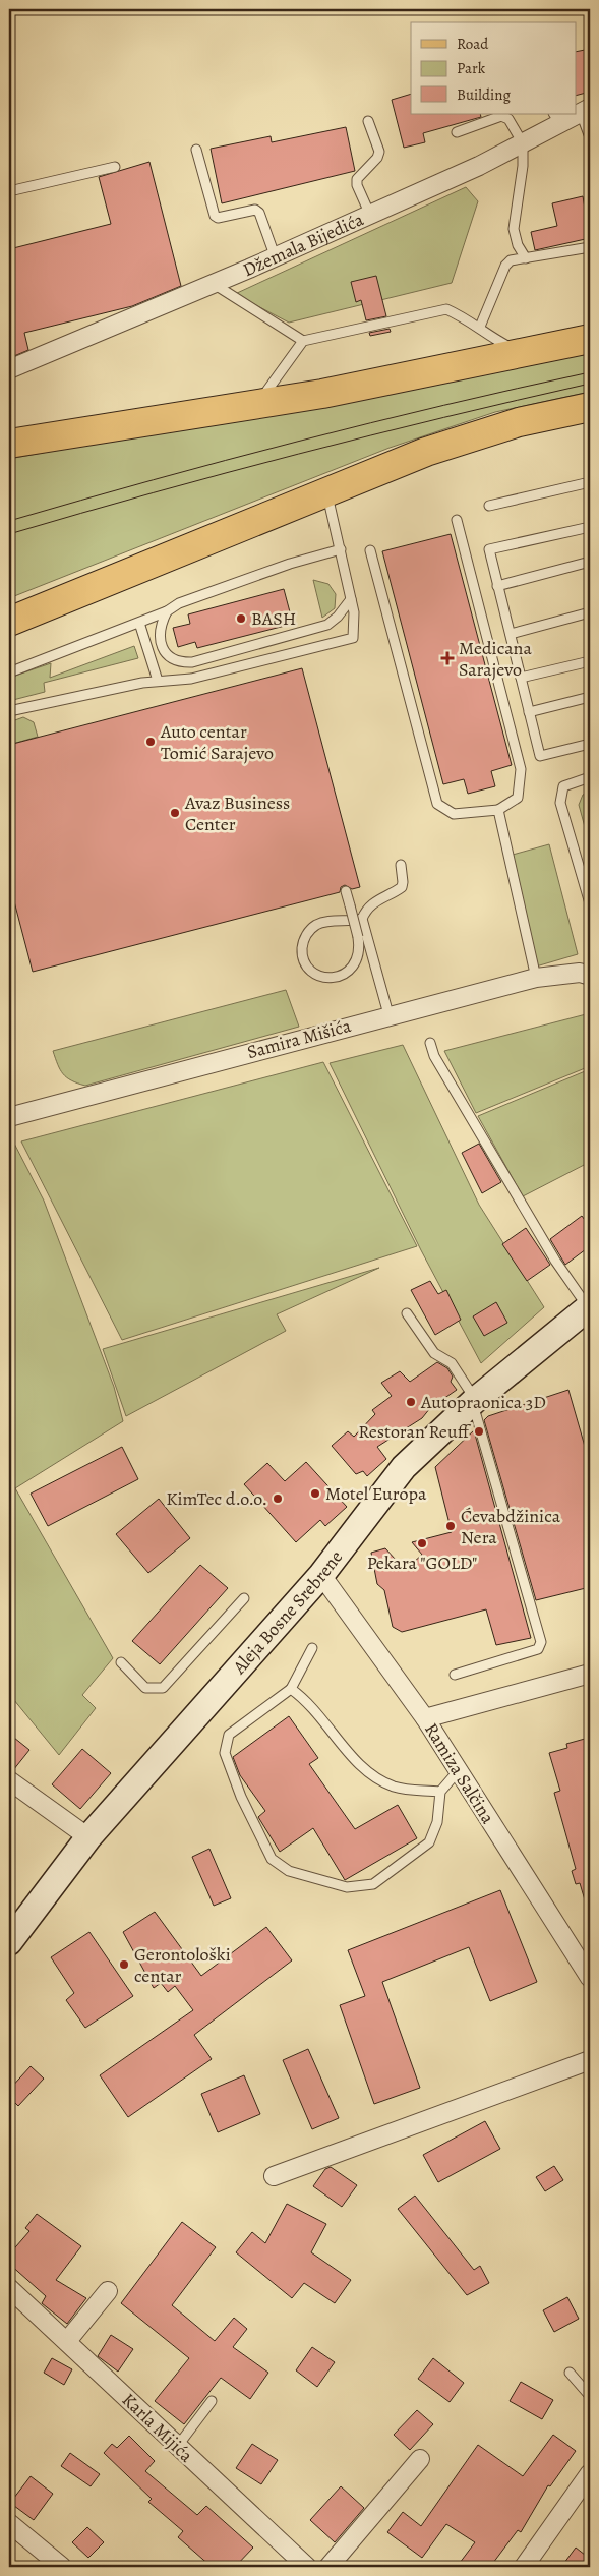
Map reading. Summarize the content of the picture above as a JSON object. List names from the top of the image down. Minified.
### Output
{"streets":{"street":["Džemala Bijedića","Samira Mišića","Aleja Bosne Srebrene","Ramiza Salčina","Karla Mijića"]},"crossings":[["Aleja Bosne Srebrene","Ramiza Salčina"]],"places":{"other":["BASH","Auto centar Tomić Sarajevo","Avaz Business Center","Autopraonica 3D","Restoran Reuff","Motel Europa","KimTec d.o.o.","Ćevabdžinica Nera","Pekara \"GOLD\"","Gerontološki centar"],"health":["Medicana Sarajevo"]},"legend":["Road","Park","Building"]}
